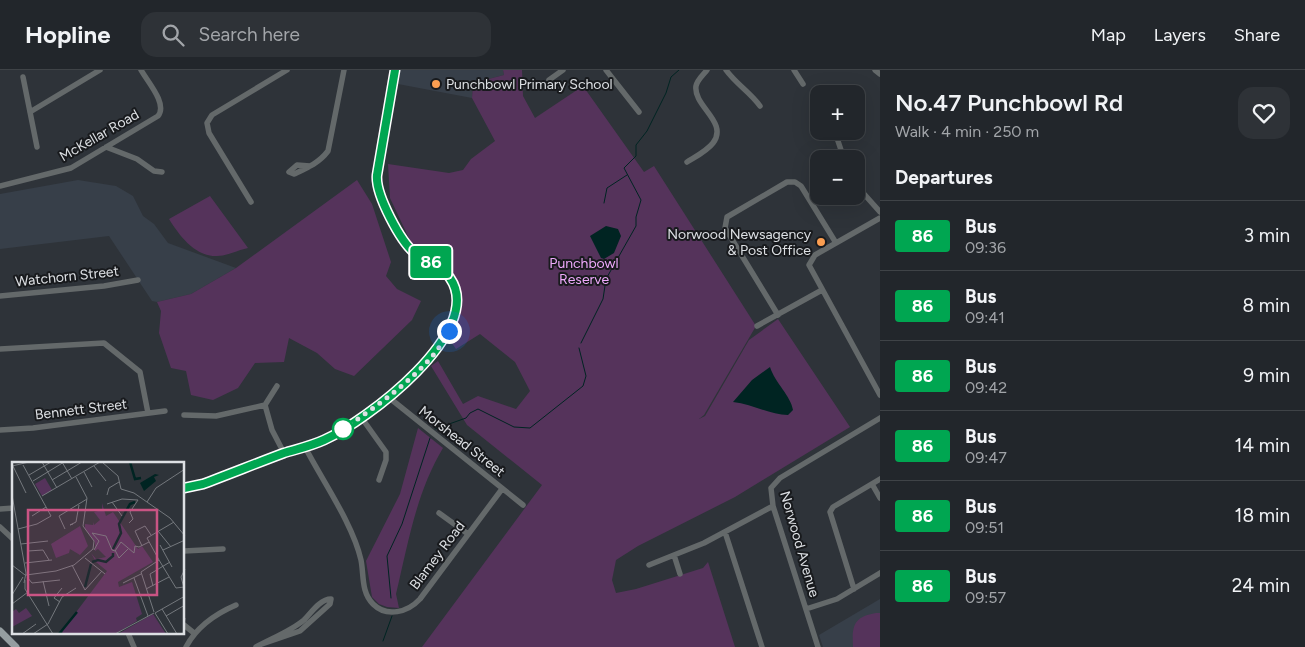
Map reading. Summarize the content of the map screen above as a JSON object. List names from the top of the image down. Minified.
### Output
{"streets":{"street":["McKellar Road","Watchorn Street","Bennett Street","Morshead Street","Norwood Avenue","Blamey Road"]},"crossings":[["Morshead Street","Blamey Road"]],"parks":["Punchbowl Reserve"],"places":["Punchbowl Primary School","Norwood Newsagency & Post Office"],"lines":["bus line 86"],"page":{"header":"Hopline","search":"Search here","nav":["Map","Layers","Share"],"on_map":"86","heading":[["No.47 Punchbowl Rd","Walk · 4 min · 250 m"],"Departures"],"map_buttons":["+","−"],"list":[{"mark":"86","name":"Bus","note":"09:36","value":"3 min"},{"mark":"86","name":"Bus","note":"09:41","value":"8 min"},{"mark":"86","name":"Bus","note":"09:42","value":"9 min"},{"mark":"86","name":"Bus","note":"09:47","value":"14 min"},{"mark":"86","name":"Bus","note":"09:51","value":"18 min"},{"mark":"86","name":"Bus","note":"09:57","value":"24 min"}]}}
